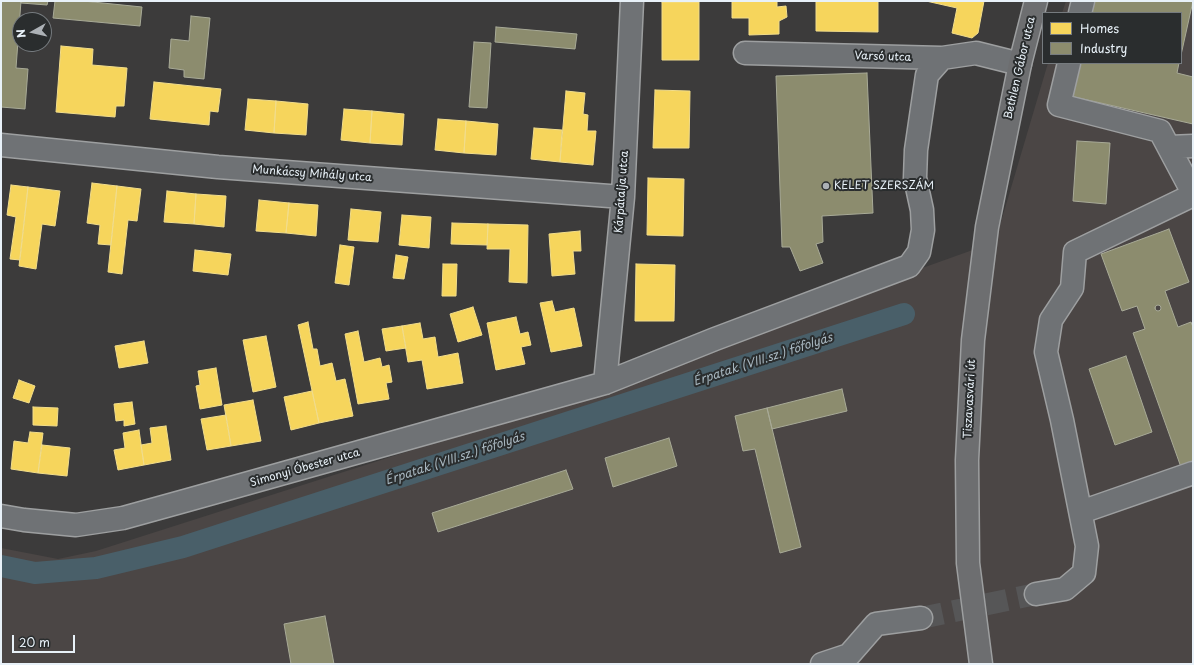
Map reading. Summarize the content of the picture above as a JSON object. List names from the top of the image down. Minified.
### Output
{"streets":{"main road":["Bethlen Gábor utca","Tiszavasvári út"],"street":["Varsó utca","Munkácsy Mihály utca","Kárpátalja utca","Simonyi Óbester utca"]},"crossings":[["Varsó utca","Bethlen Gábor utca"],["Varsó utca","Simonyi Óbester utca"],["Bethlen Gábor utca","Tiszavasvári út"],["Munkácsy Mihály utca","Kárpátalja utca"],["Kárpátalja utca","Simonyi Óbester utca"]],"water":["Érpatak (VIII.sz.) főfolyás"],"places":["KELET SZERSZÁM"],"legend":["Homes","Industry"],"scale_bar":"20 m","north":"left"}
